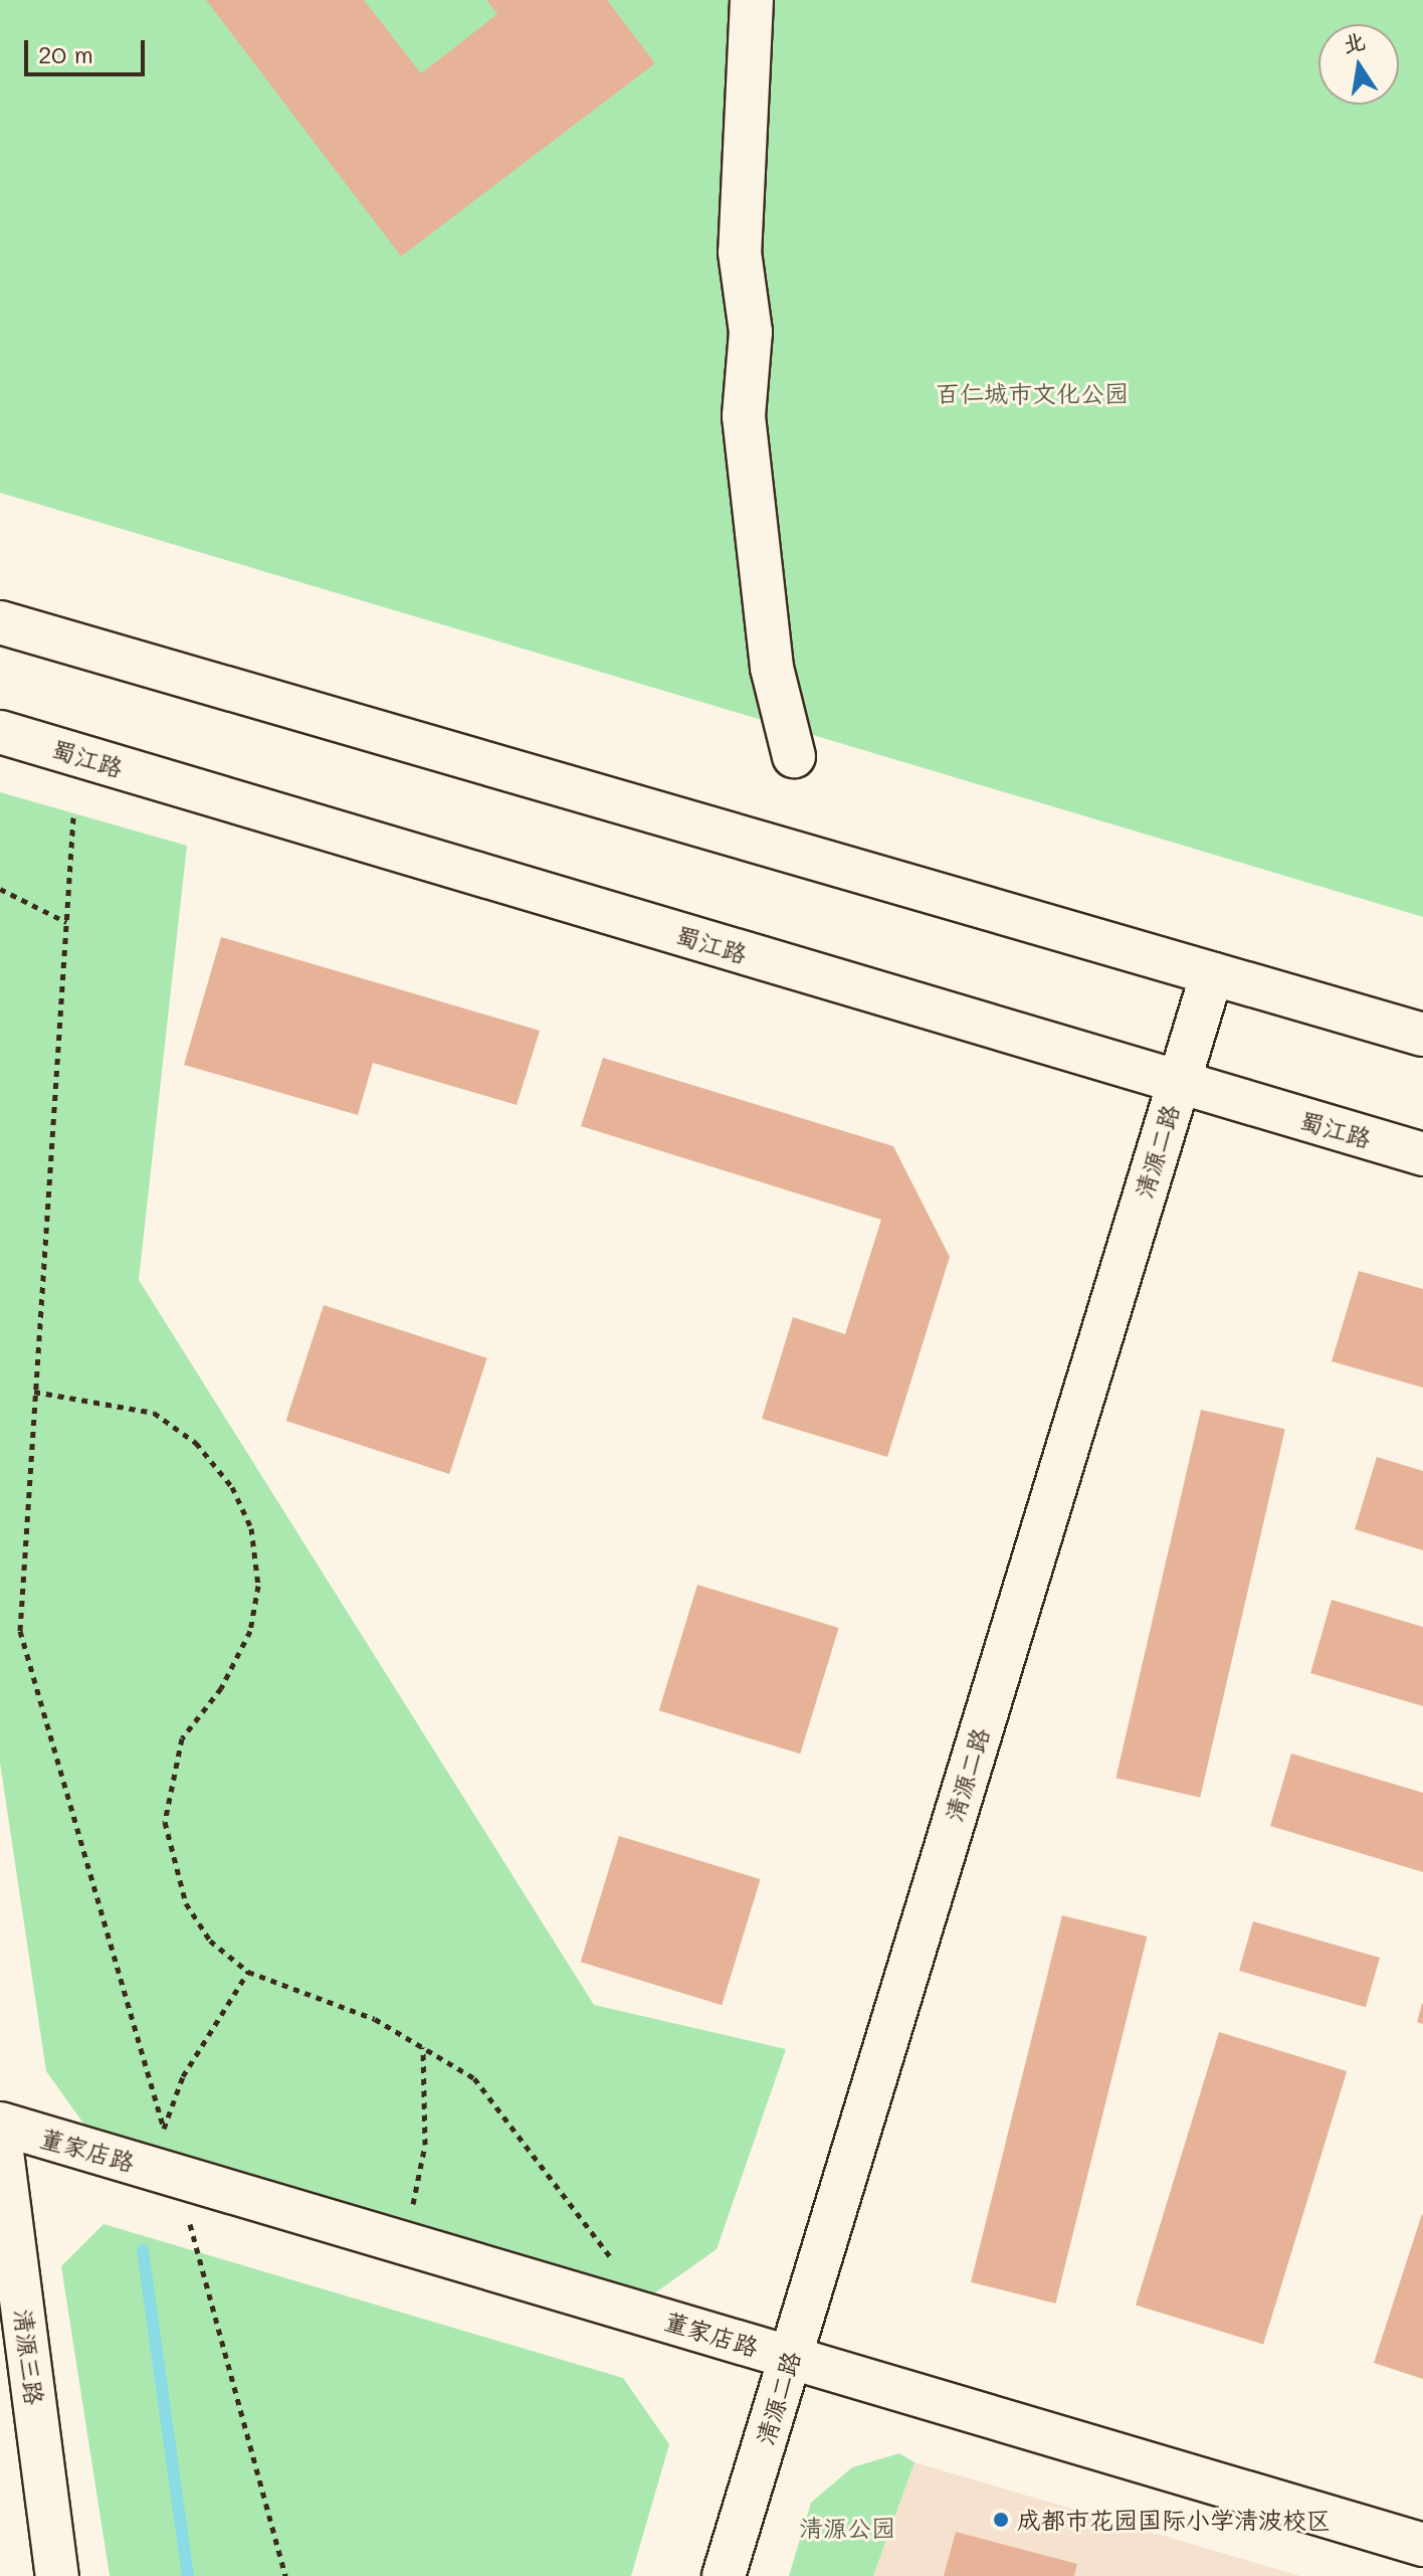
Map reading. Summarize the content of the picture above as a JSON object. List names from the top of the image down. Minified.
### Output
{"streets":{"street":["蜀江路","清源二路","董家店路","清源三路"]},"crossings":[["蜀江路","清源二路"],["清源二路","董家店路"]],"parks":["百仁城市文化公园","清源公园"],"places":["成都市花园国际小学清波校区"],"scale_bar":"20 m","north":"top"}
